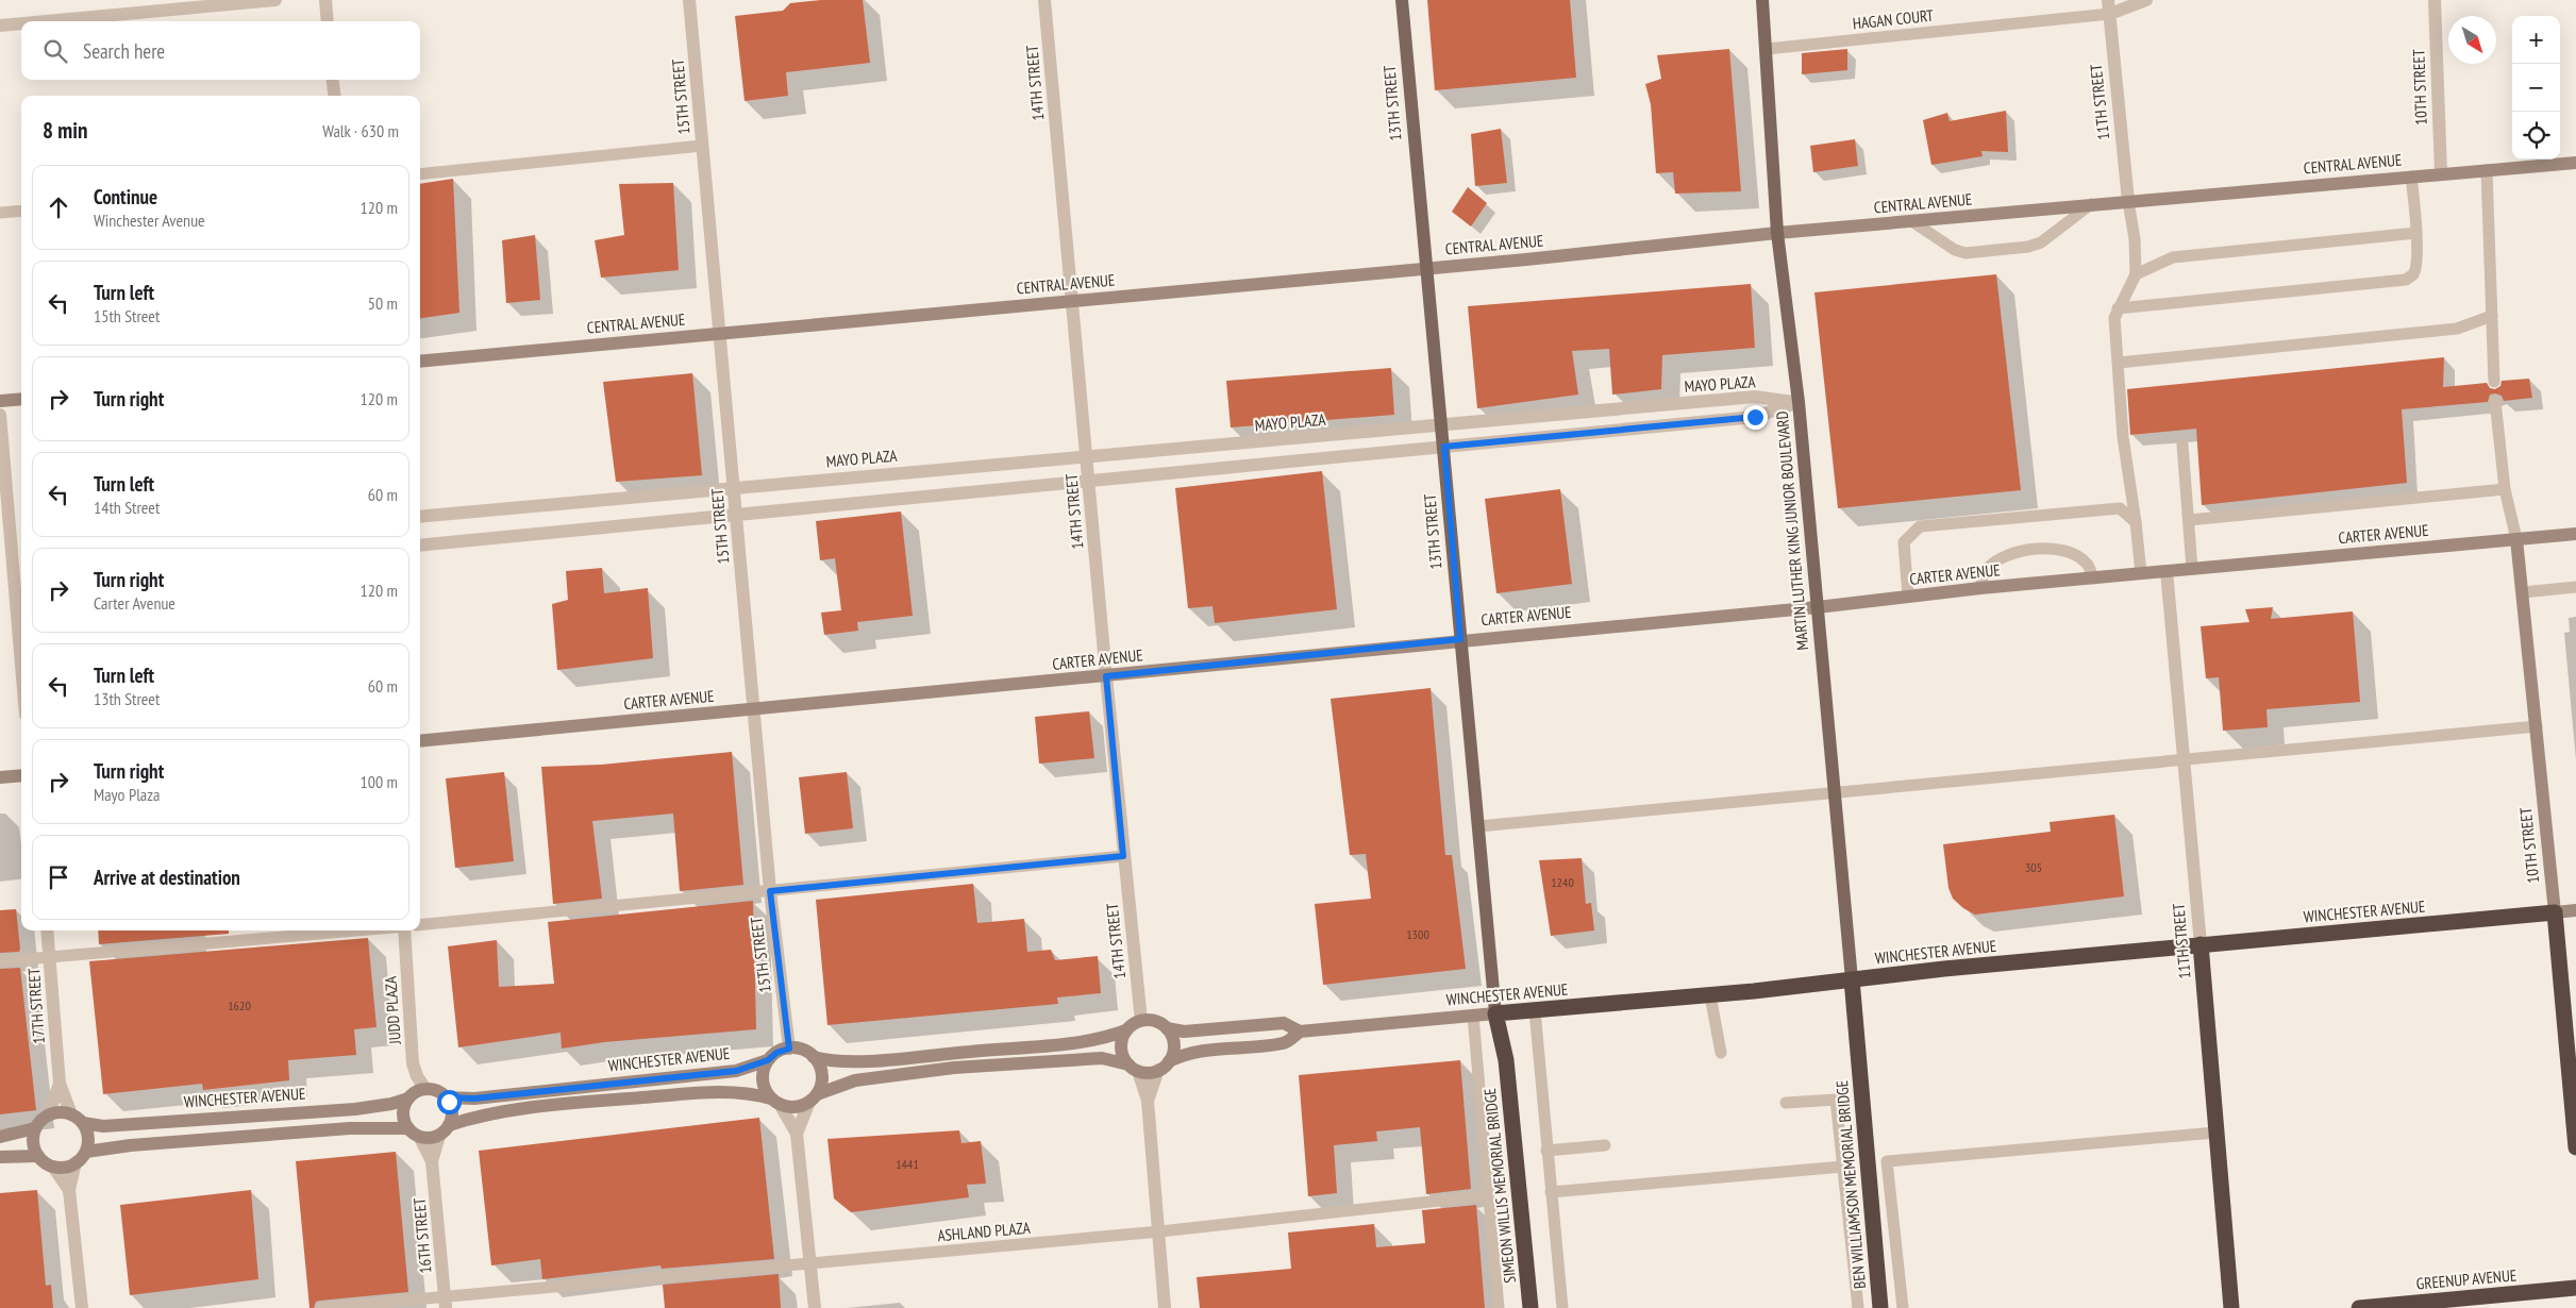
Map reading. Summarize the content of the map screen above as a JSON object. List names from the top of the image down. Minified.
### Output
{"streets":{"highway":["10TH STREET","11TH STREET","13TH STREET","MARTIN LUTHER KING JUNIOR BOULEVARD","WINCHESTER AVENUE","BEN WILLIAMSON MEMORIAL BRIDGE","SIMEON WILLIS MEMORIAL BRIDGE","GREENUP AVENUE"],"main road":["CENTRAL AVENUE","CARTER AVENUE"],"street":["HAGAN COURT","14TH STREET","15TH STREET","MAYO PLAZA","17TH STREET","JUDD PLAZA","16TH STREET"],"lane":["ASHLAND PLAZA"]},"crossings":[["HAGAN COURT","11TH STREET"],["HAGAN COURT","MARTIN LUTHER KING JUNIOR BOULEVARD"],["14TH STREET","CENTRAL AVENUE"],["14TH STREET","MAYO PLAZA"],["14TH STREET","CARTER AVENUE"],["14TH STREET","WINCHESTER AVENUE"],["10TH STREET","CENTRAL AVENUE"],["10TH STREET","CARTER AVENUE"],["10TH STREET","WINCHESTER AVENUE"],["15TH STREET","CENTRAL AVENUE"],["15TH STREET","MAYO PLAZA"],["15TH STREET","CARTER AVENUE"],["15TH STREET","WINCHESTER AVENUE"],["11TH STREET","CENTRAL AVENUE"],["11TH STREET","CARTER AVENUE"],["11TH STREET","WINCHESTER AVENUE"],["13TH STREET","CENTRAL AVENUE"],["13TH STREET","MAYO PLAZA"],["13TH STREET","CARTER AVENUE"],["13TH STREET","WINCHESTER AVENUE"],["13TH STREET","SIMEON WILLIS MEMORIAL BRIDGE"],["CENTRAL AVENUE","MARTIN LUTHER KING JUNIOR BOULEVARD"],["MAYO PLAZA","MARTIN LUTHER KING JUNIOR BOULEVARD"],["MARTIN LUTHER KING JUNIOR BOULEVARD","CARTER AVENUE"],["MARTIN LUTHER KING JUNIOR BOULEVARD","WINCHESTER AVENUE"],["MARTIN LUTHER KING JUNIOR BOULEVARD","BEN WILLIAMSON MEMORIAL BRIDGE"],["WINCHESTER AVENUE","17TH STREET"],["WINCHESTER AVENUE","JUDD PLAZA"],["WINCHESTER AVENUE","16TH STREET"],["JUDD PLAZA","16TH STREET"],["ASHLAND PLAZA","16TH STREET"]],"house_numbers":["305","1240","1300","1620","1441"],"north":"bottom right","page":{"map_buttons":["+","−"],"search":"Search here","heading":["8 min","Walk · 630 m"],"list":[["Continue","Winchester Avenue","120 m"],["Turn left","15th Street","50 m"],["Turn right","120 m"],["Turn left","14th Street","60 m"],["Turn right","Carter Avenue","120 m"],["Turn left","13th Street","60 m"],["Turn right","Mayo Plaza","100 m"],"Arrive at destination"]}}
